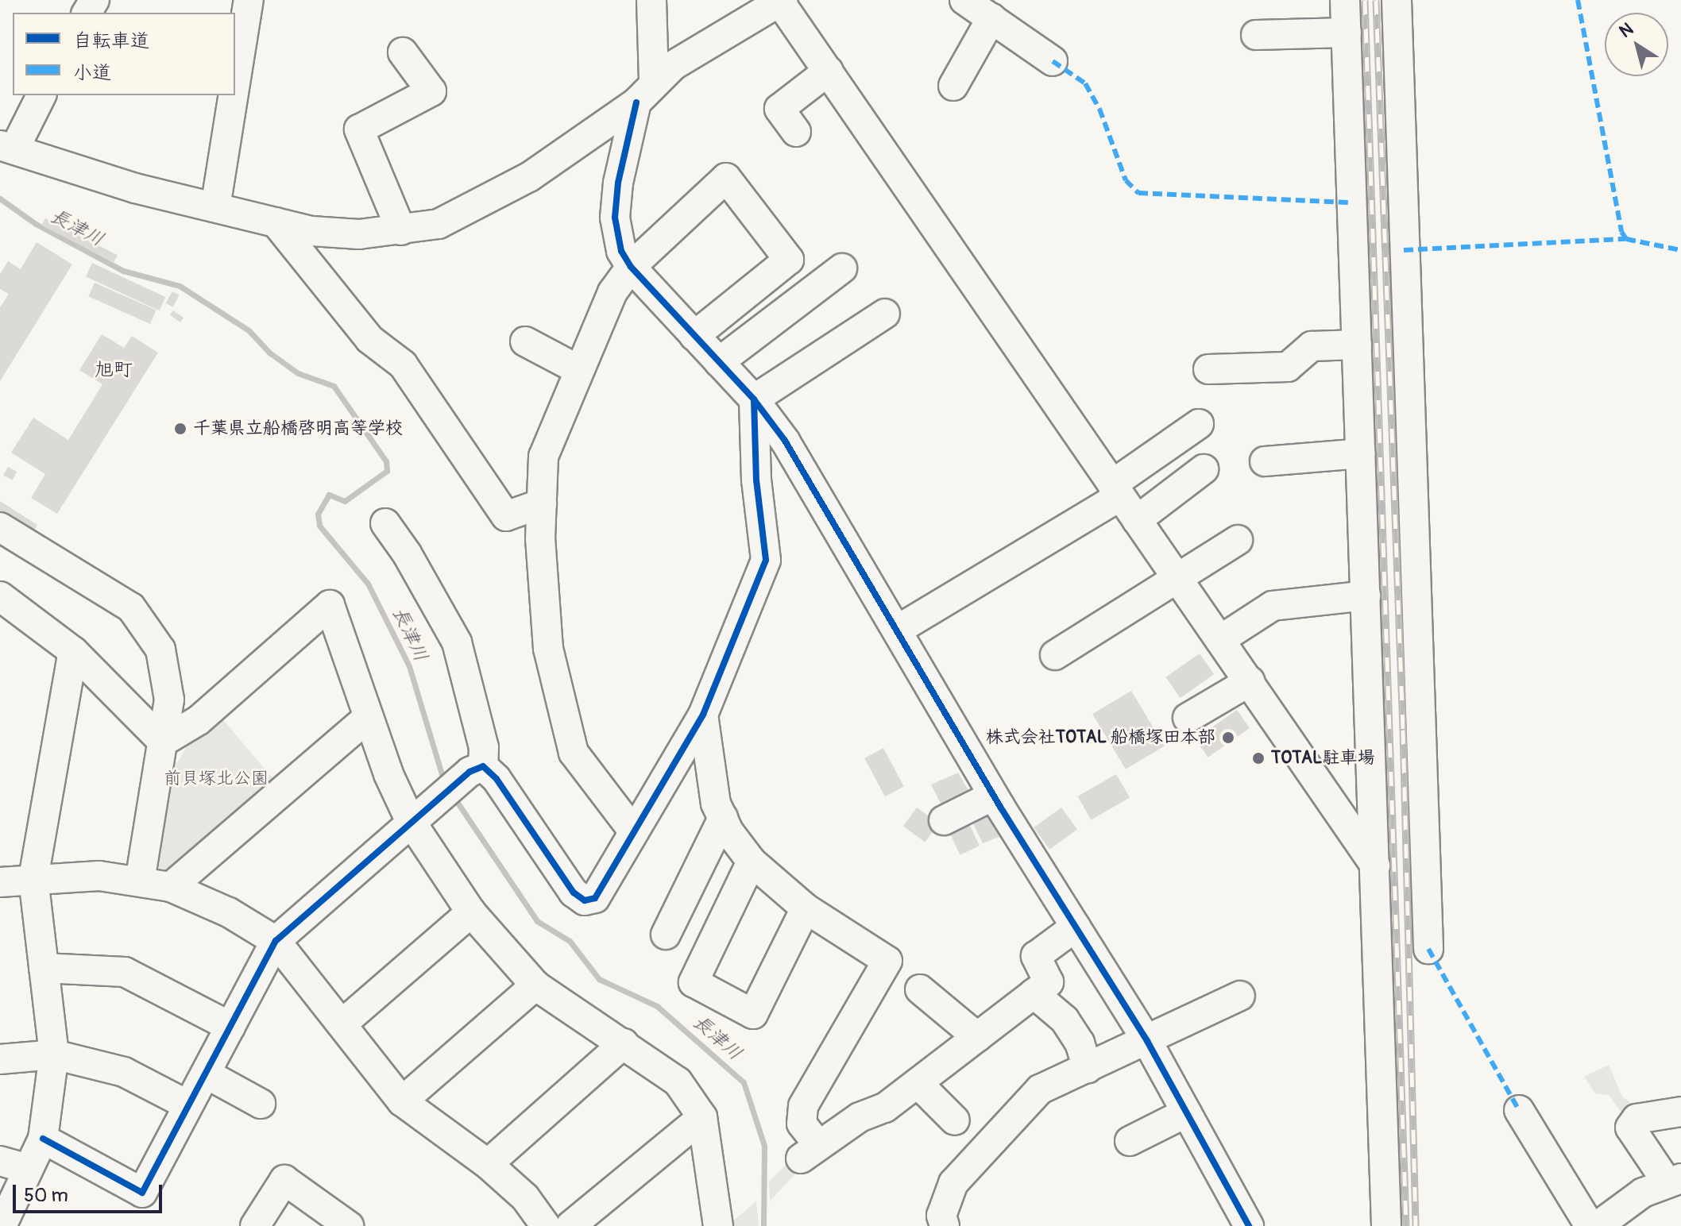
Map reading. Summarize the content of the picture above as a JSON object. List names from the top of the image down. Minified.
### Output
{"districts":["旭町"],"water":["長津川"],"parks":["前貝塚北公園"],"places":["千葉県立船橋啓明高等学校","株式会社TOTAL 船橋塚田本部","TOTAL駐車場"],"legend":["自転車道","小道"],"scale_bar":"50 m","north":"top left"}
